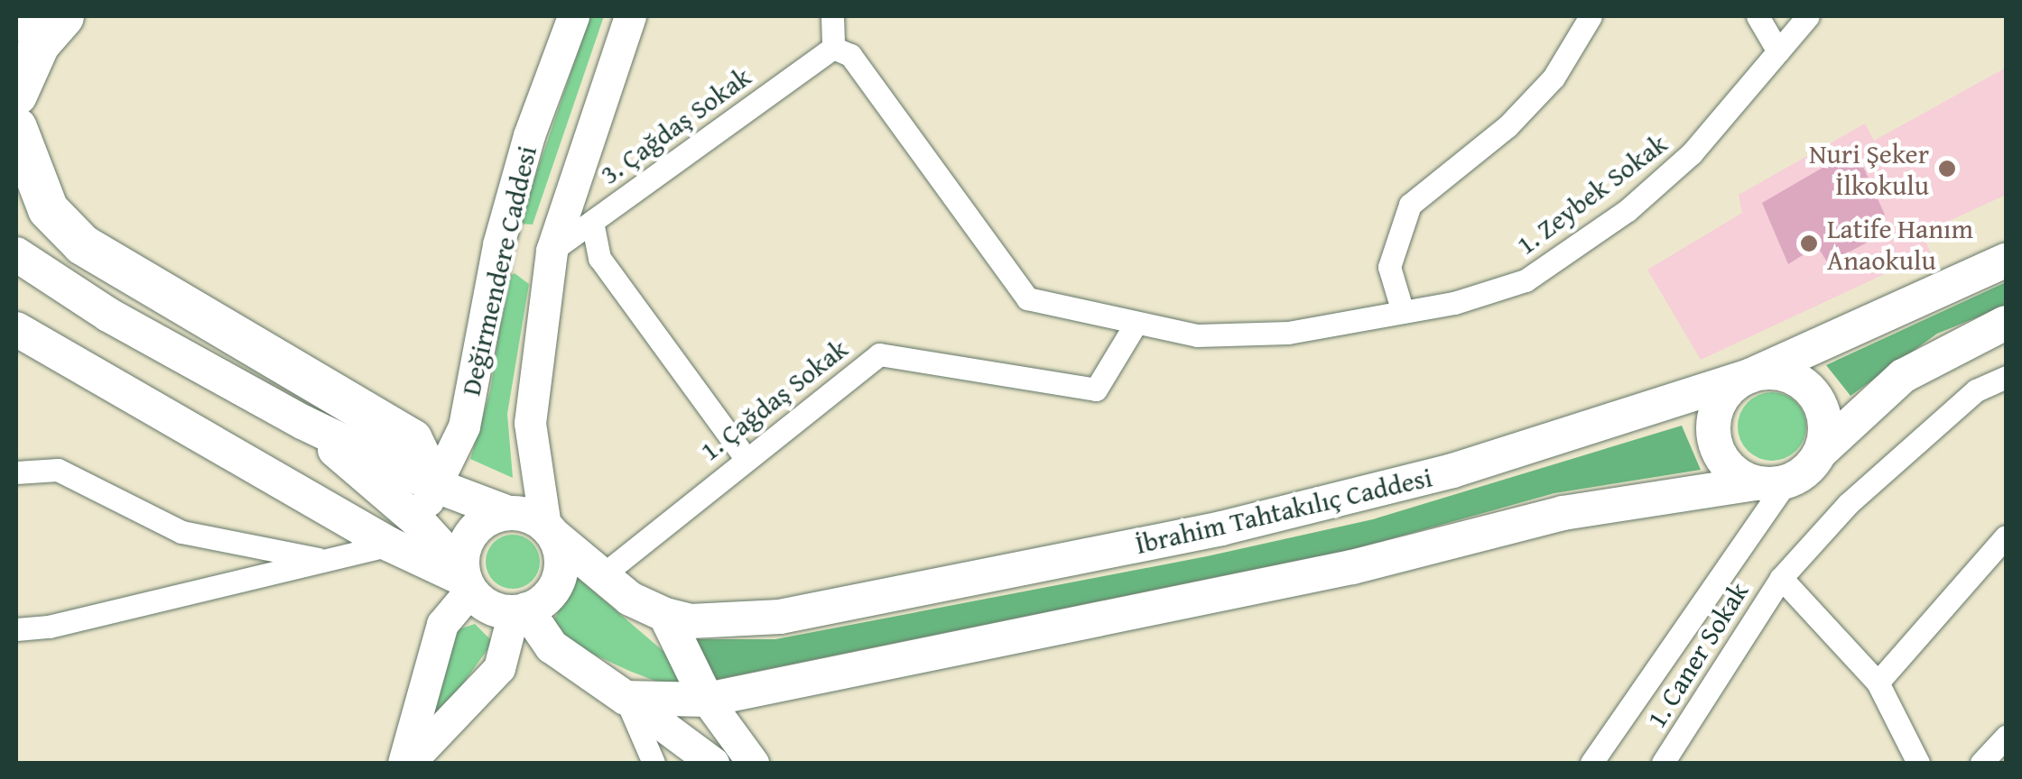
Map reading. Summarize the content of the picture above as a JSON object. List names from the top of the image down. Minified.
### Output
{"streets":{"main road":["İbrahim Tahtakılıç Caddesi"],"street":["3. Çağdaş Sokak","1. Zeybek Sokak","Değirmendere Caddesi","1. Çağdaş Sokak","1. Caner Sokak"]},"crossings":[["3. Çağdaş Sokak","1. Zeybek Sokak"],["3. Çağdaş Sokak","Değirmendere Caddesi"],["1. Zeybek Sokak","1. Çağdaş Sokak"],["Değirmendere Caddesi","İbrahim Tahtakılıç Caddesi"],["1. Çağdaş Sokak","İbrahim Tahtakılıç Caddesi"]],"places":["Nuri Şeker İlkokulu","Latife Hanım Anaokulu"]}
